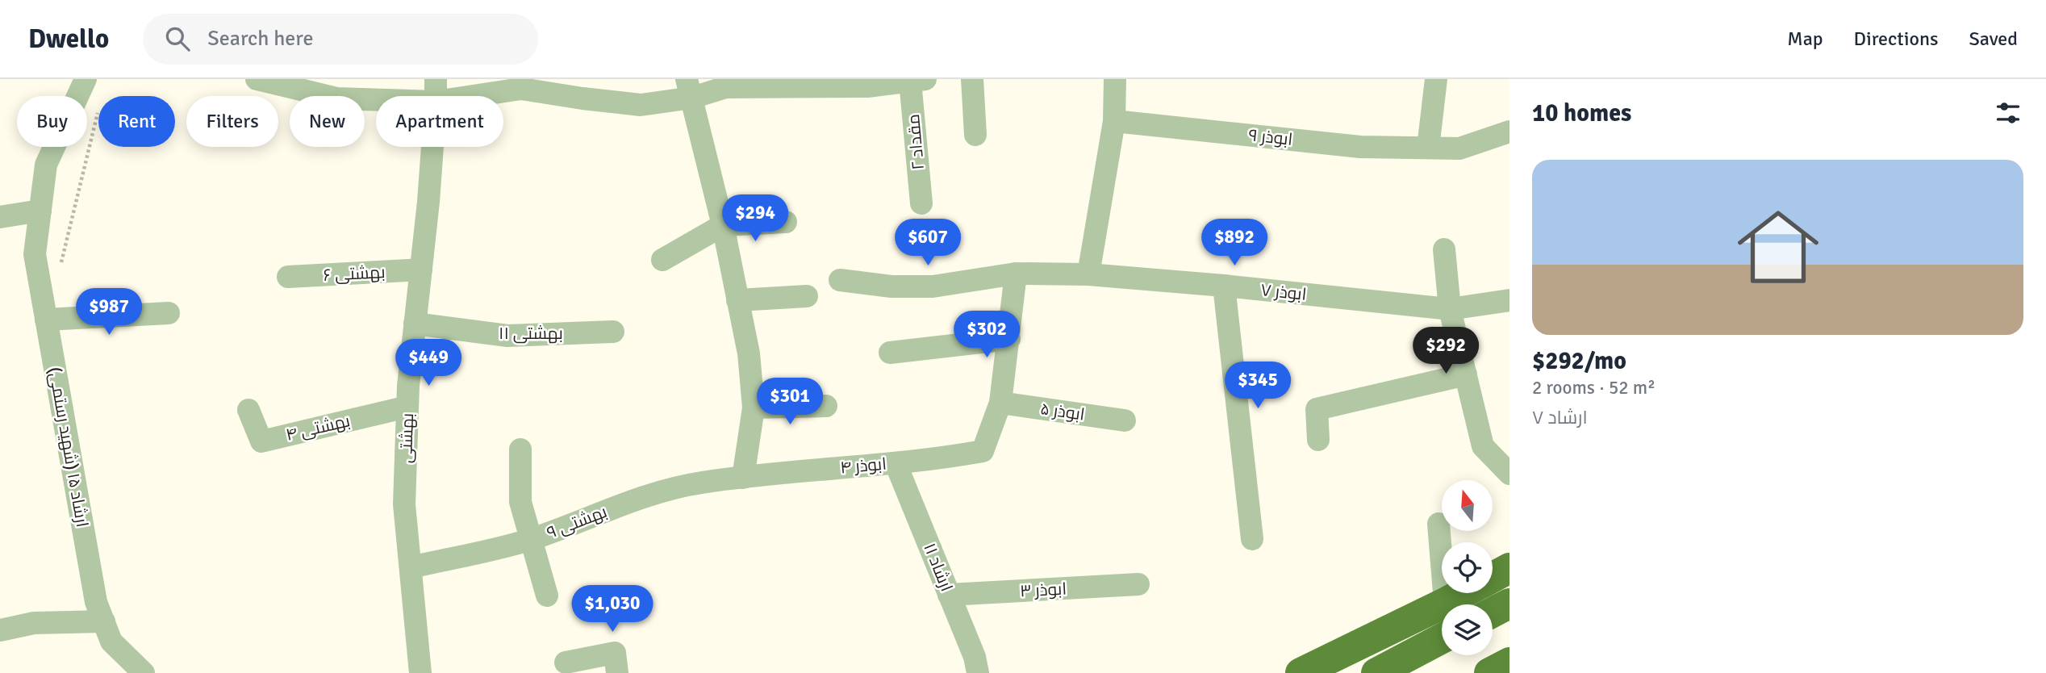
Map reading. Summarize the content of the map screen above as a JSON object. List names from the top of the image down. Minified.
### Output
{"streets":{"street":["ابوذر ۹","مقداد ۲","بهشتی ۶","ابوذر ۷","بهشتی ۱۱","ابوذر ۵","بهشتی ۴","بهشتی","ارشاد ۱۵ (شهید رستمی)","ابوذر ۴","بهشتی ۹","ارشاد ۱۱","ابوذر ۳"]},"crossings":[["بهشتی ۶","بهشتی"],["بهشتی ۱۱","بهشتی"],["ابوذر ۵","ابوذر ۴"],["بهشتی ۴","بهشتی"],["بهشتی","بهشتی ۹"],["ابوذر ۴","بهشتی ۹"],["ابوذر ۴","ارشاد ۱۱"],["ارشاد ۱۱","ابوذر ۳"]],"north":"top","page":{"header":"Dwello","search":"Search here","nav":["Map","Directions","Saved"],"heading":"10 homes","chip":["Buy","Rent","Filters","New","Apartment"],"list":[{"name":"$292/mo","note":"2 rooms · 52 m² · ارشاد ۷"}],"price":["$294","$607","$892","$987","$302","$292","$449","$345","$301","$1,030"]}}
